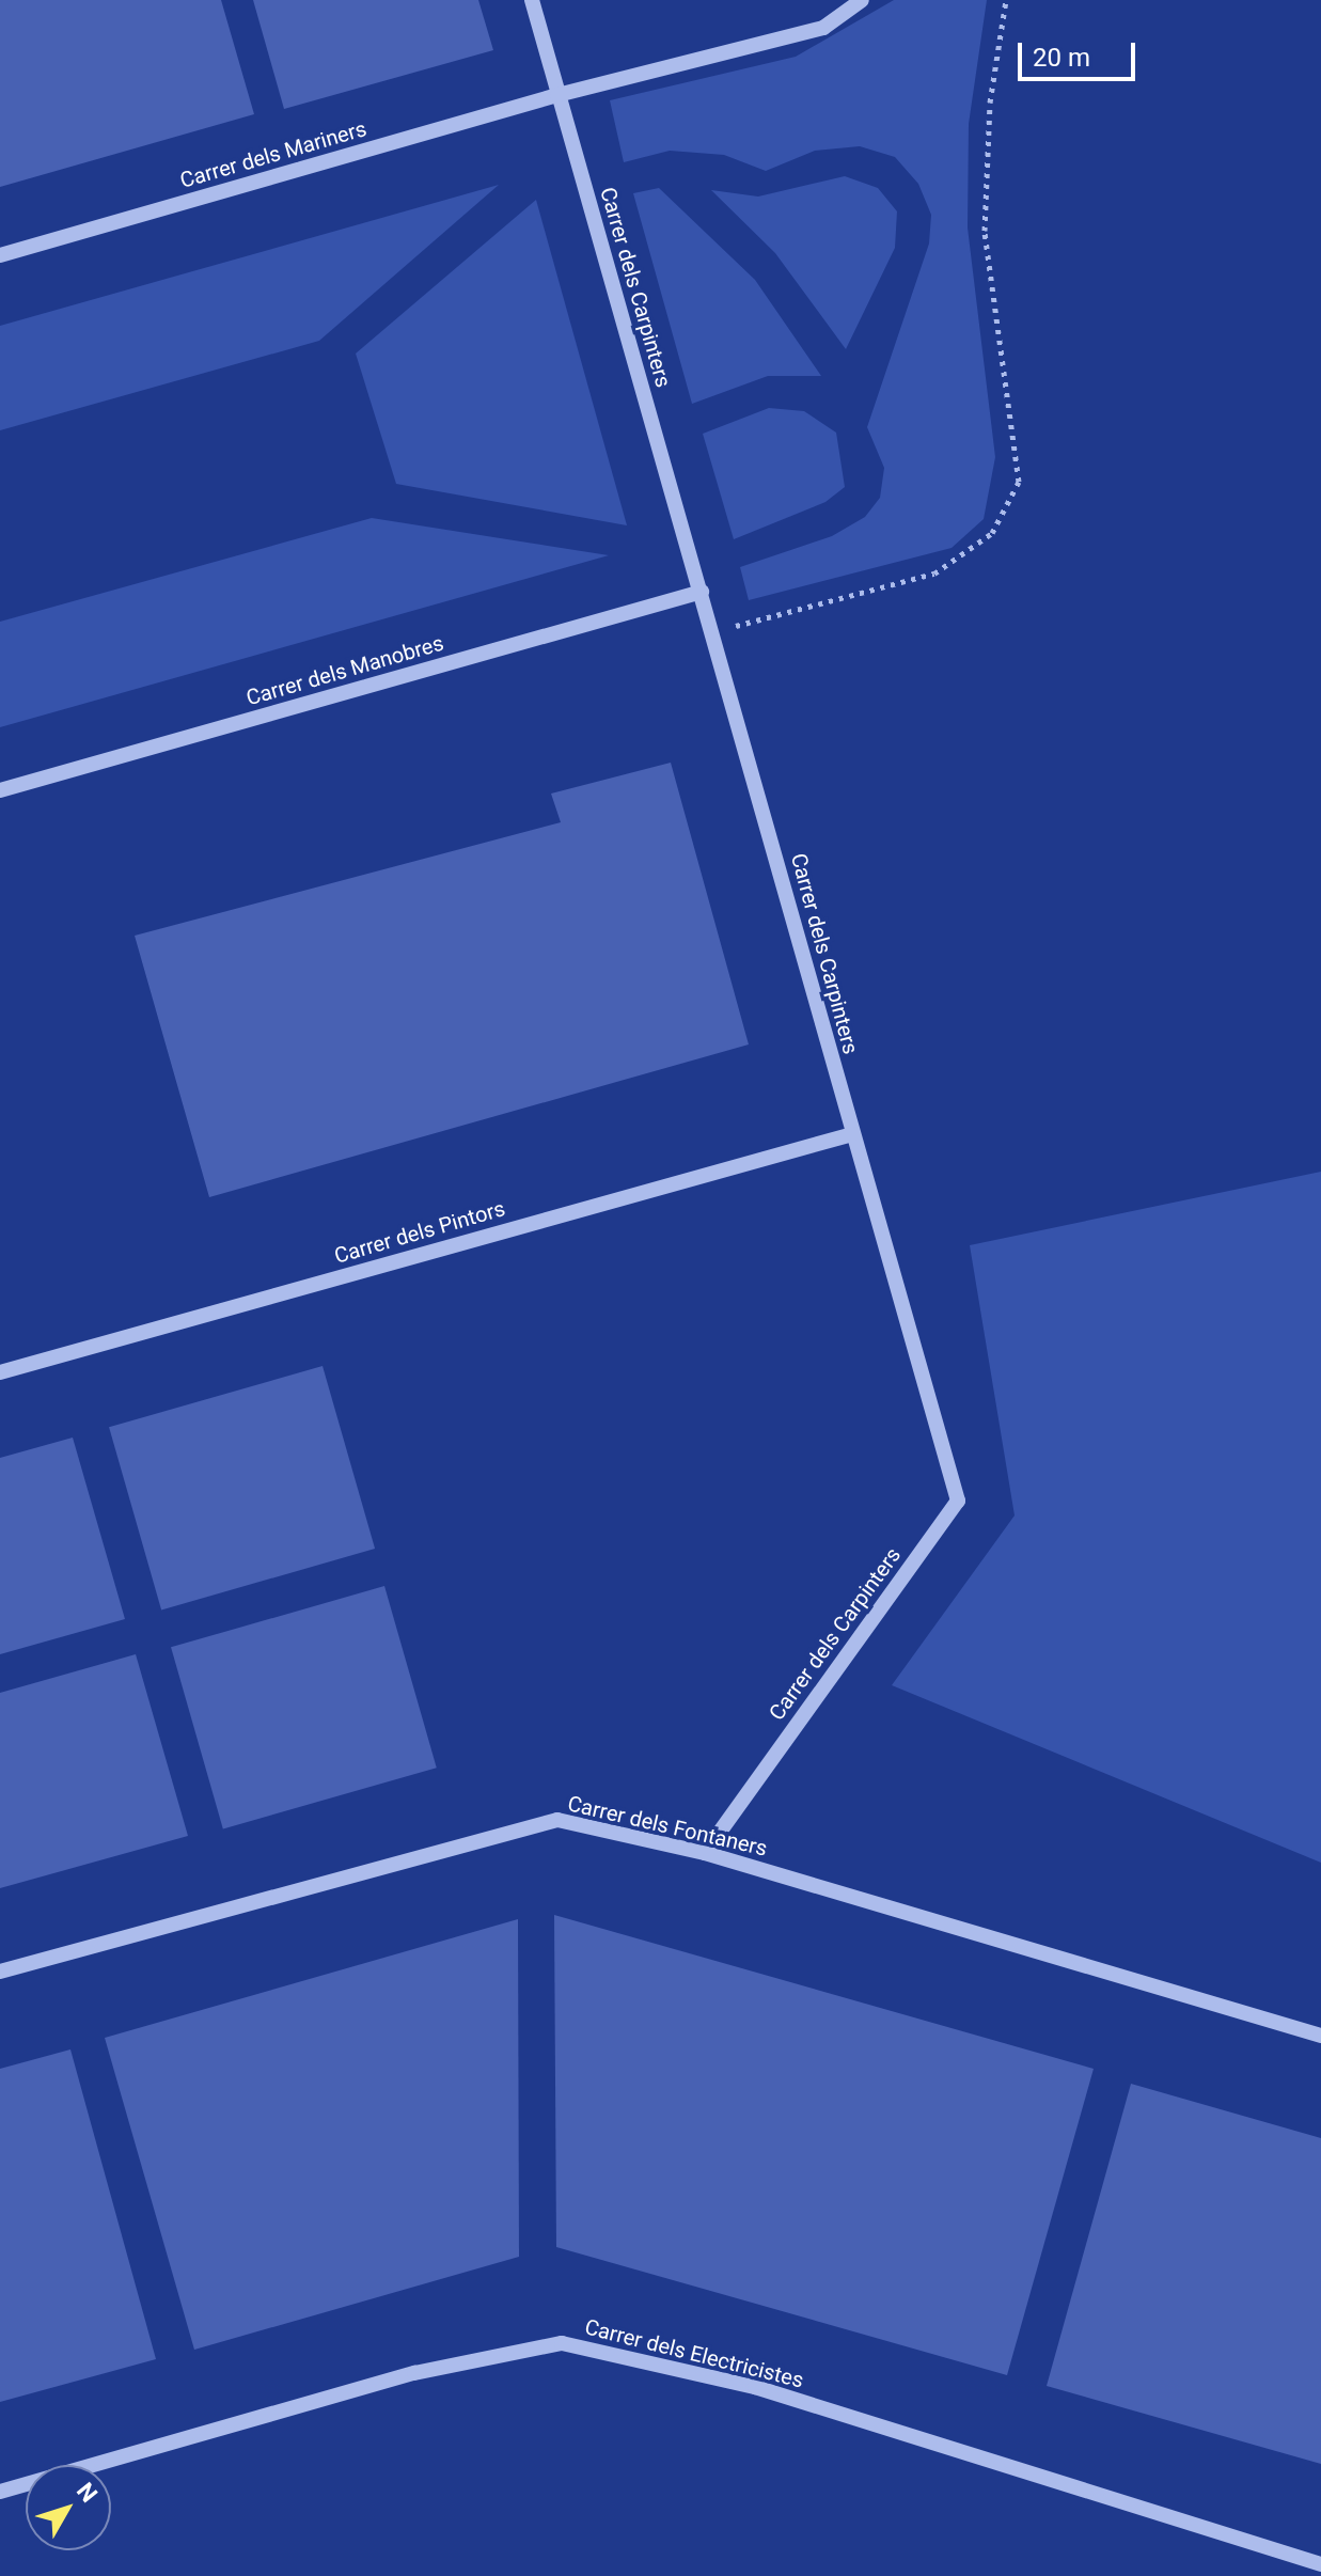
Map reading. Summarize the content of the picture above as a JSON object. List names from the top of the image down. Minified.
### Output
{"streets":{"street":["Carrer dels Mariners","Carrer dels Carpinters","Carrer dels Manobres","Carrer dels Pintors","Carrer dels Fontaners","Carrer dels Electricistes"]},"crossings":[["Carrer dels Mariners","Carrer dels Carpinters"],["Carrer dels Carpinters","Carrer dels Manobres"],["Carrer dels Carpinters","Carrer dels Pintors"],["Carrer dels Carpinters","Carrer dels Fontaners"]],"scale_bar":"20 m","north":"top right"}
